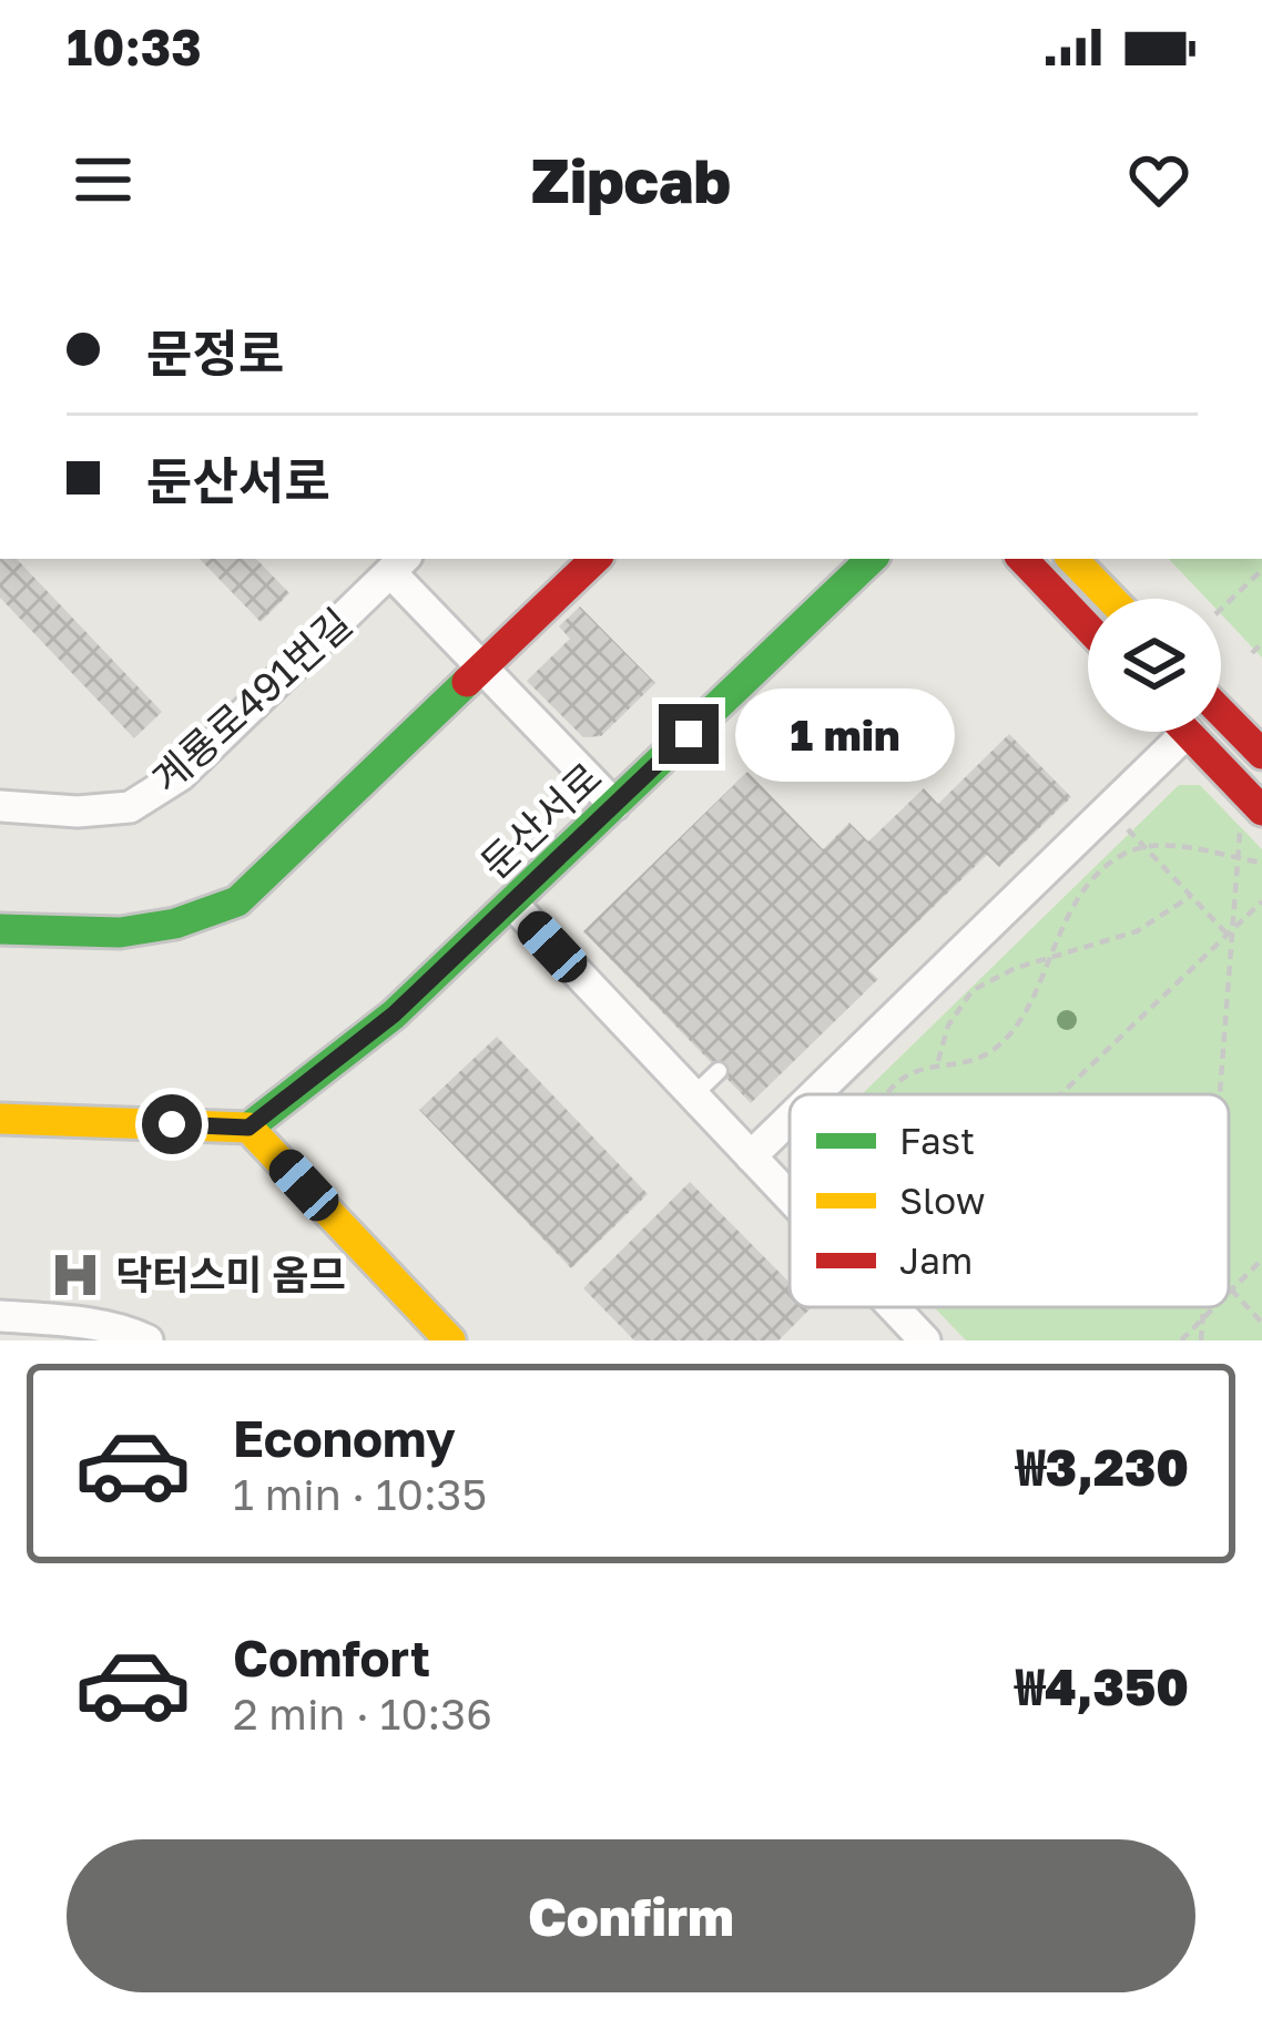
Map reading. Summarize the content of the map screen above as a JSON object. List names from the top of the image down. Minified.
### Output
{"streets":{"main road":["둔산서로"],"street":["계룡로491번길"]},"places":{"hospital":["닥터스미 옴므"]},"legend":["Fast","Slow","Jam"],"page":{"status":"10:33","header":"Zipcab","banner":["문정로","둔산서로"],"bubble":"1 min","list":[{"name":"Economy","note":"1 min · 10:35","value":"₩3,230"},{"name":"Comfort","note":"2 min · 10:36","value":"₩4,350"}],"buttons":"Confirm"}}
